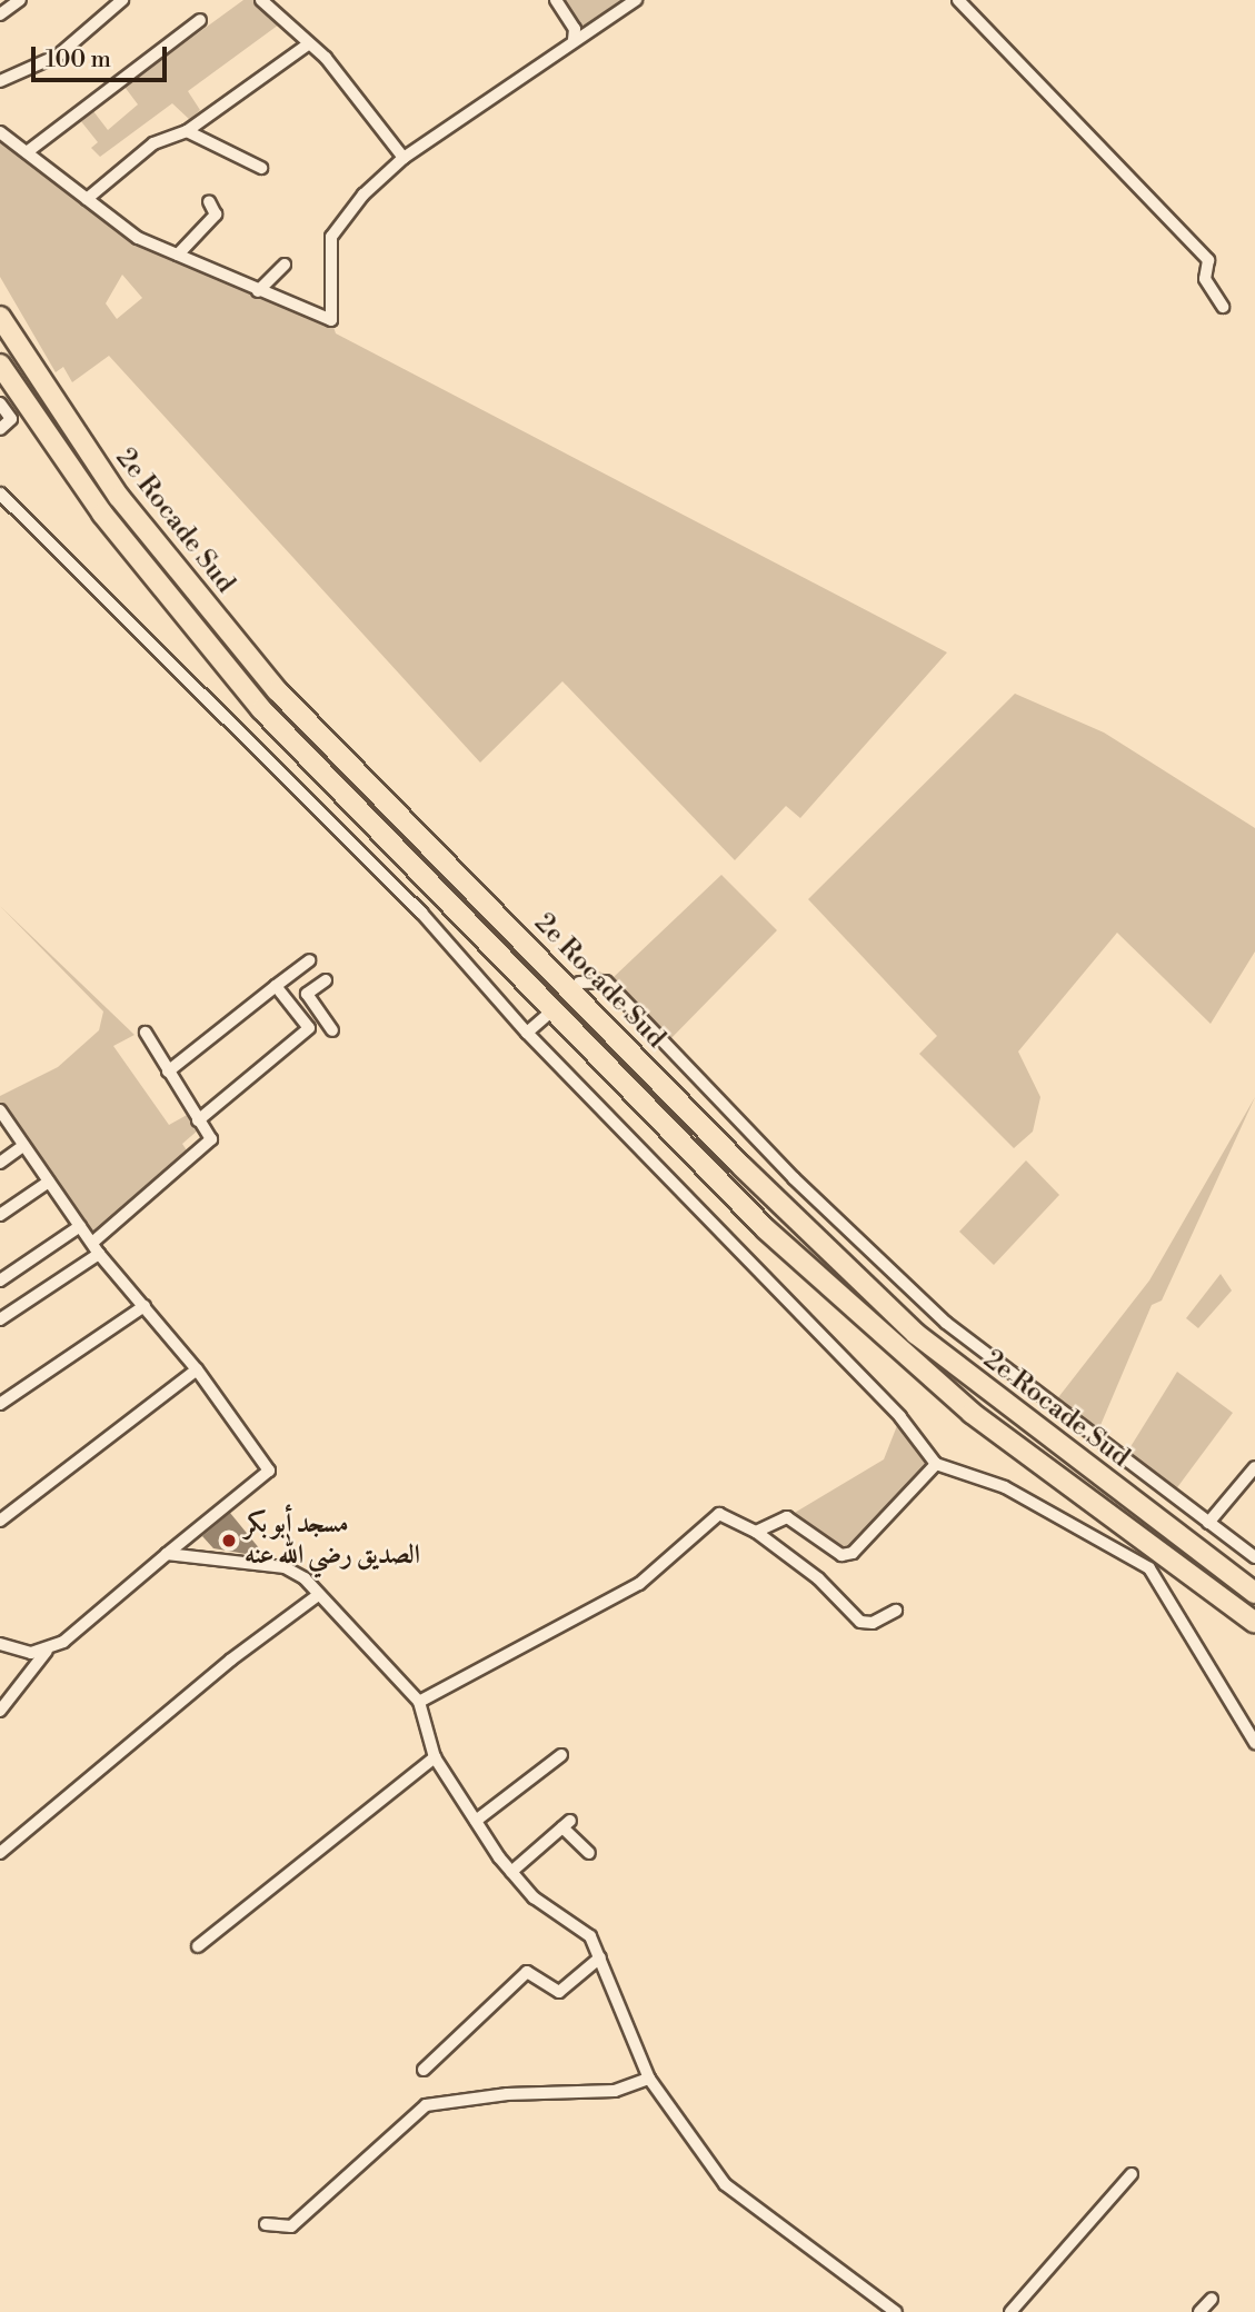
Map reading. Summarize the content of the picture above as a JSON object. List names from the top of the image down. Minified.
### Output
{"streets":{"highway":["2e Rocade Sud"]},"places":["مسجد أبو بكر الصديق رضي الله عنه"],"scale_bar":"100 m"}
